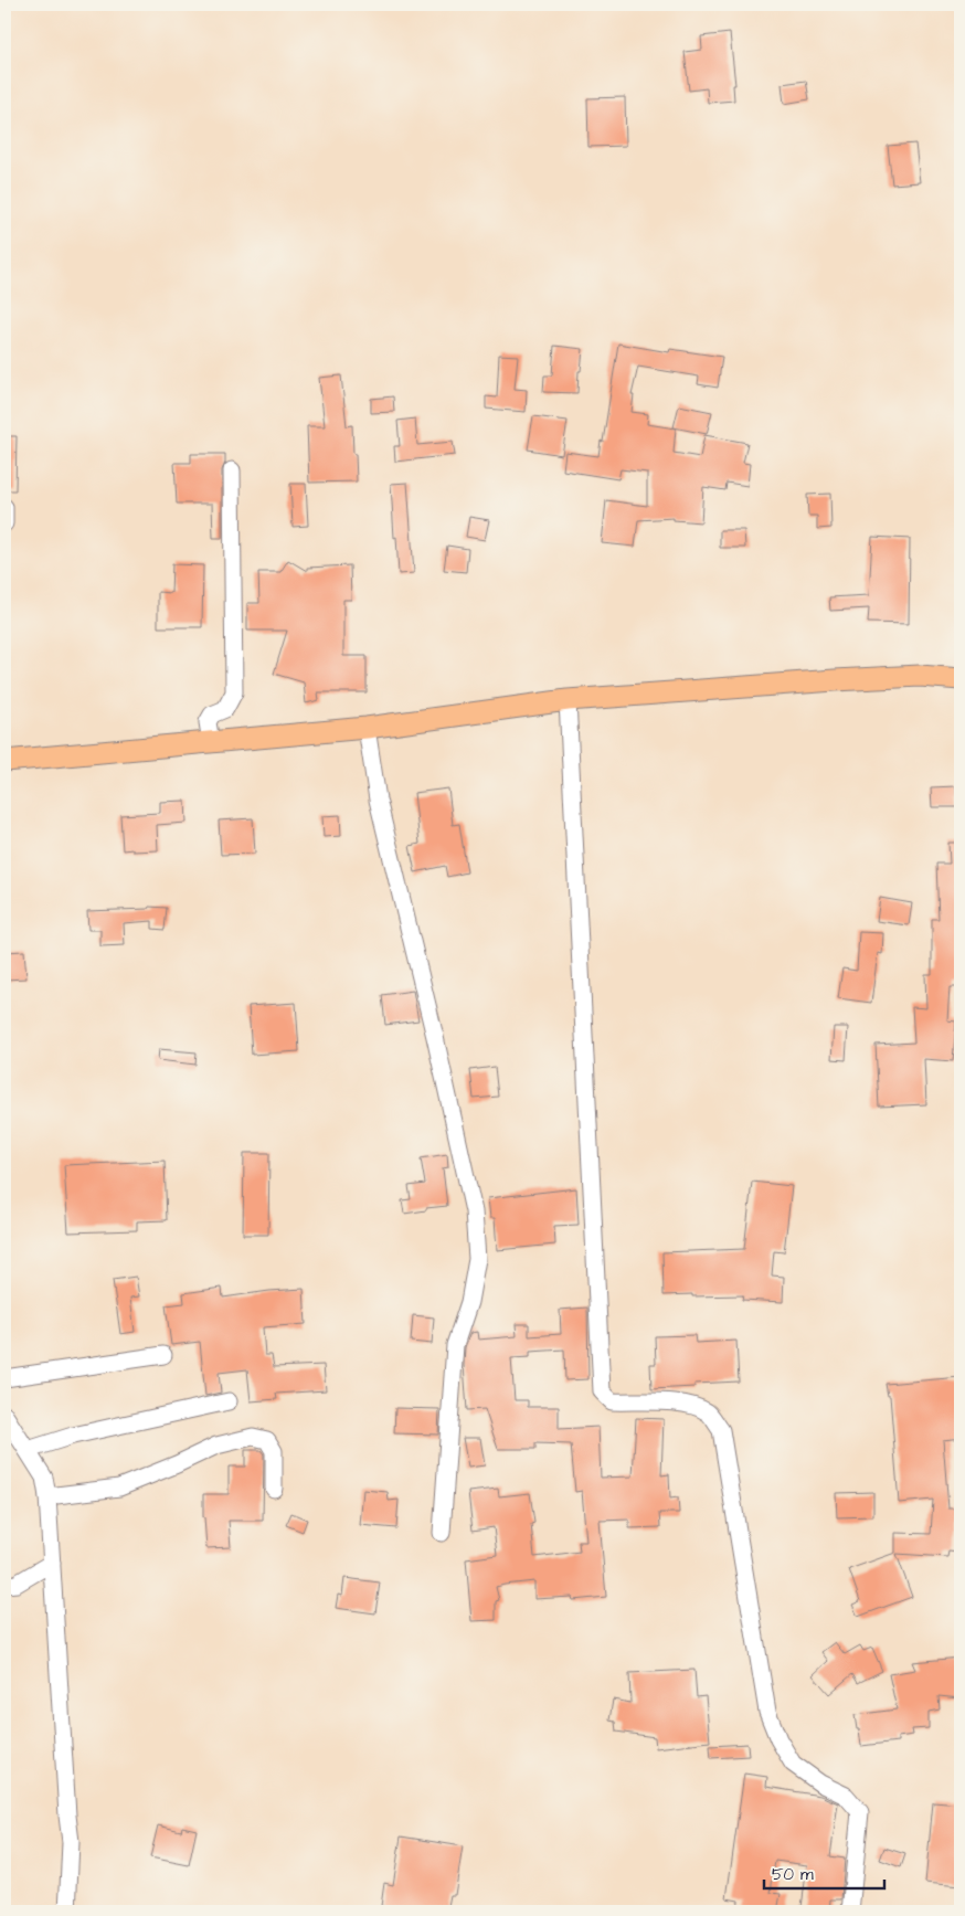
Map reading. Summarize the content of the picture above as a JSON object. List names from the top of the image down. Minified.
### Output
{"scale_bar":"50 m"}
